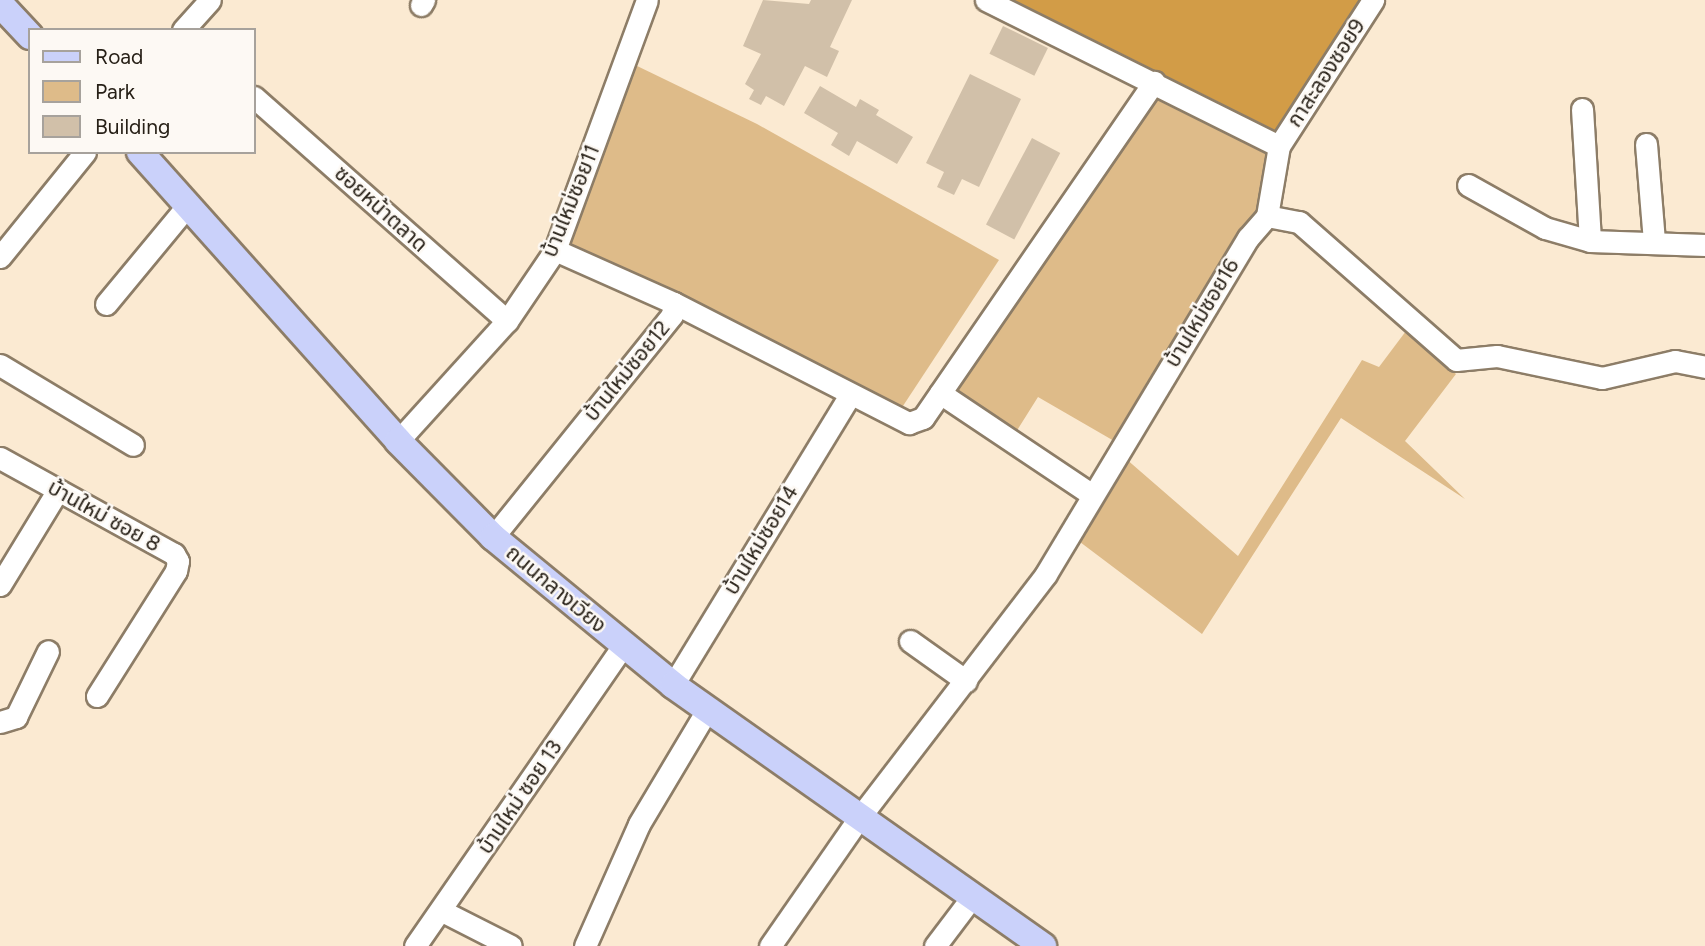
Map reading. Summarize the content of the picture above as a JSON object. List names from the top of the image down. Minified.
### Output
{"streets":{"main road":["ถนนกลางเวียง"],"street":["กาสะลองซอย9","บ้านใหม่ซอย11","ซอยหน้าตลาด","บ้านใหม่ซอย16","บ้านใหม่ซอย12","บ้านใหม่ ซอย 8","บ้านใหม่ซอย14","บ้านใหม่ ซอย 13"]},"crossings":[["บ้านใหม่ซอย11","ซอยหน้าตลาด"],["บ้านใหม่ซอย11","บ้านใหม่ซอย12"],["บ้านใหม่ซอย11","ถนนกลางเวียง"],["บ้านใหม่ซอย16","ถนนกลางเวียง"],["บ้านใหม่ซอย12","ถนนกลางเวียง"],["บ้านใหม่ซอย14","ถนนกลางเวียง"],["ถนนกลางเวียง","บ้านใหม่ ซอย 13"]],"legend":["Road","Park","Building"]}
